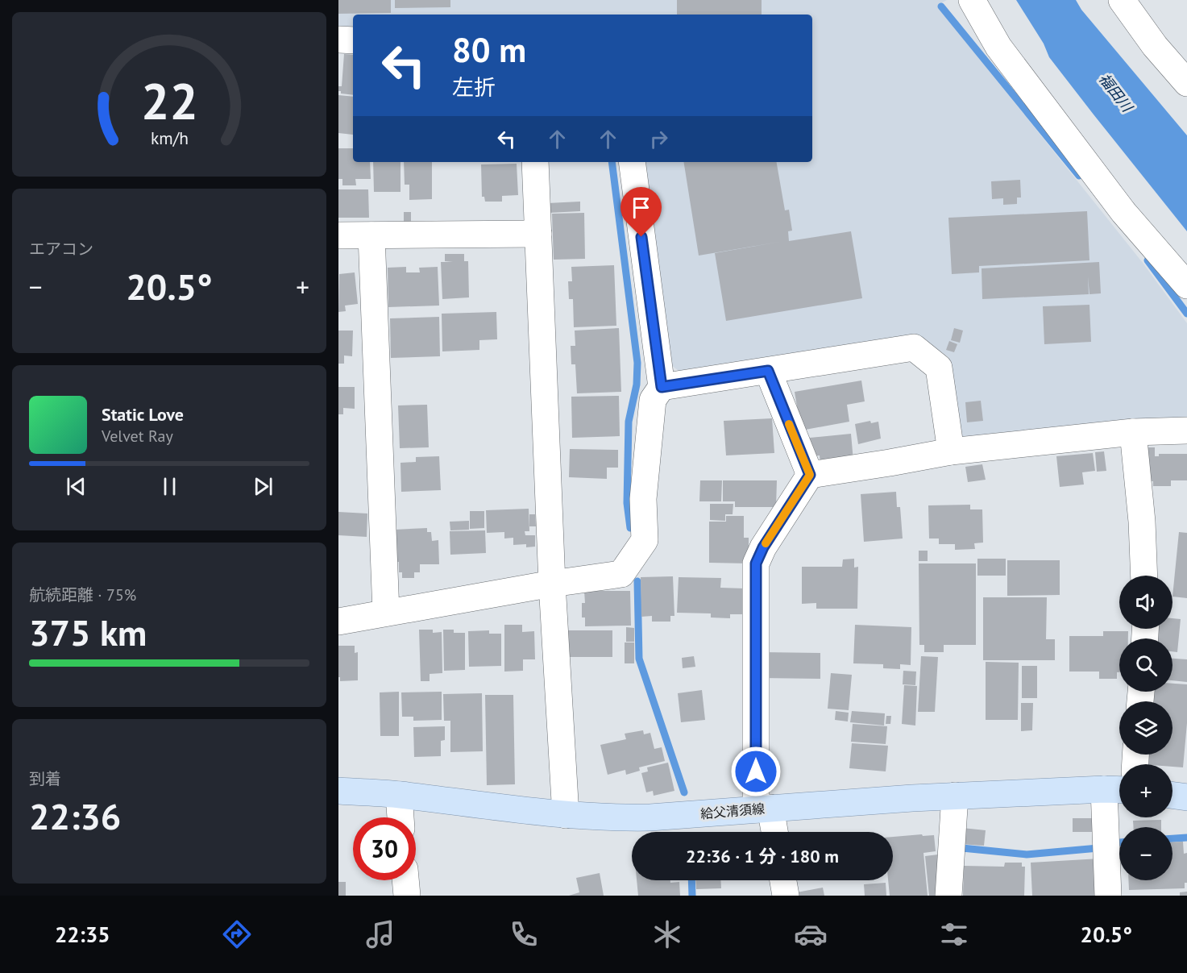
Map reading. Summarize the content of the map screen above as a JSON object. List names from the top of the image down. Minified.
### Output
{"streets":{"main road":["給父清須線"]},"water":["福田川"],"page":{"turn":["80 m","左折"],"tile":["エアコン",["航続距離 · 75%","375 km"],["到着","22:36"]],"heat":["−","20.5°","+"],"song":["Static Love","Velvet Ray"],"map_buttons":["+","−"],"limit":"30","trip":"22:36 · 1 分 · 180 m","tabs":["22:35","20.5°"],"gauge":["22","km/h"]}}
